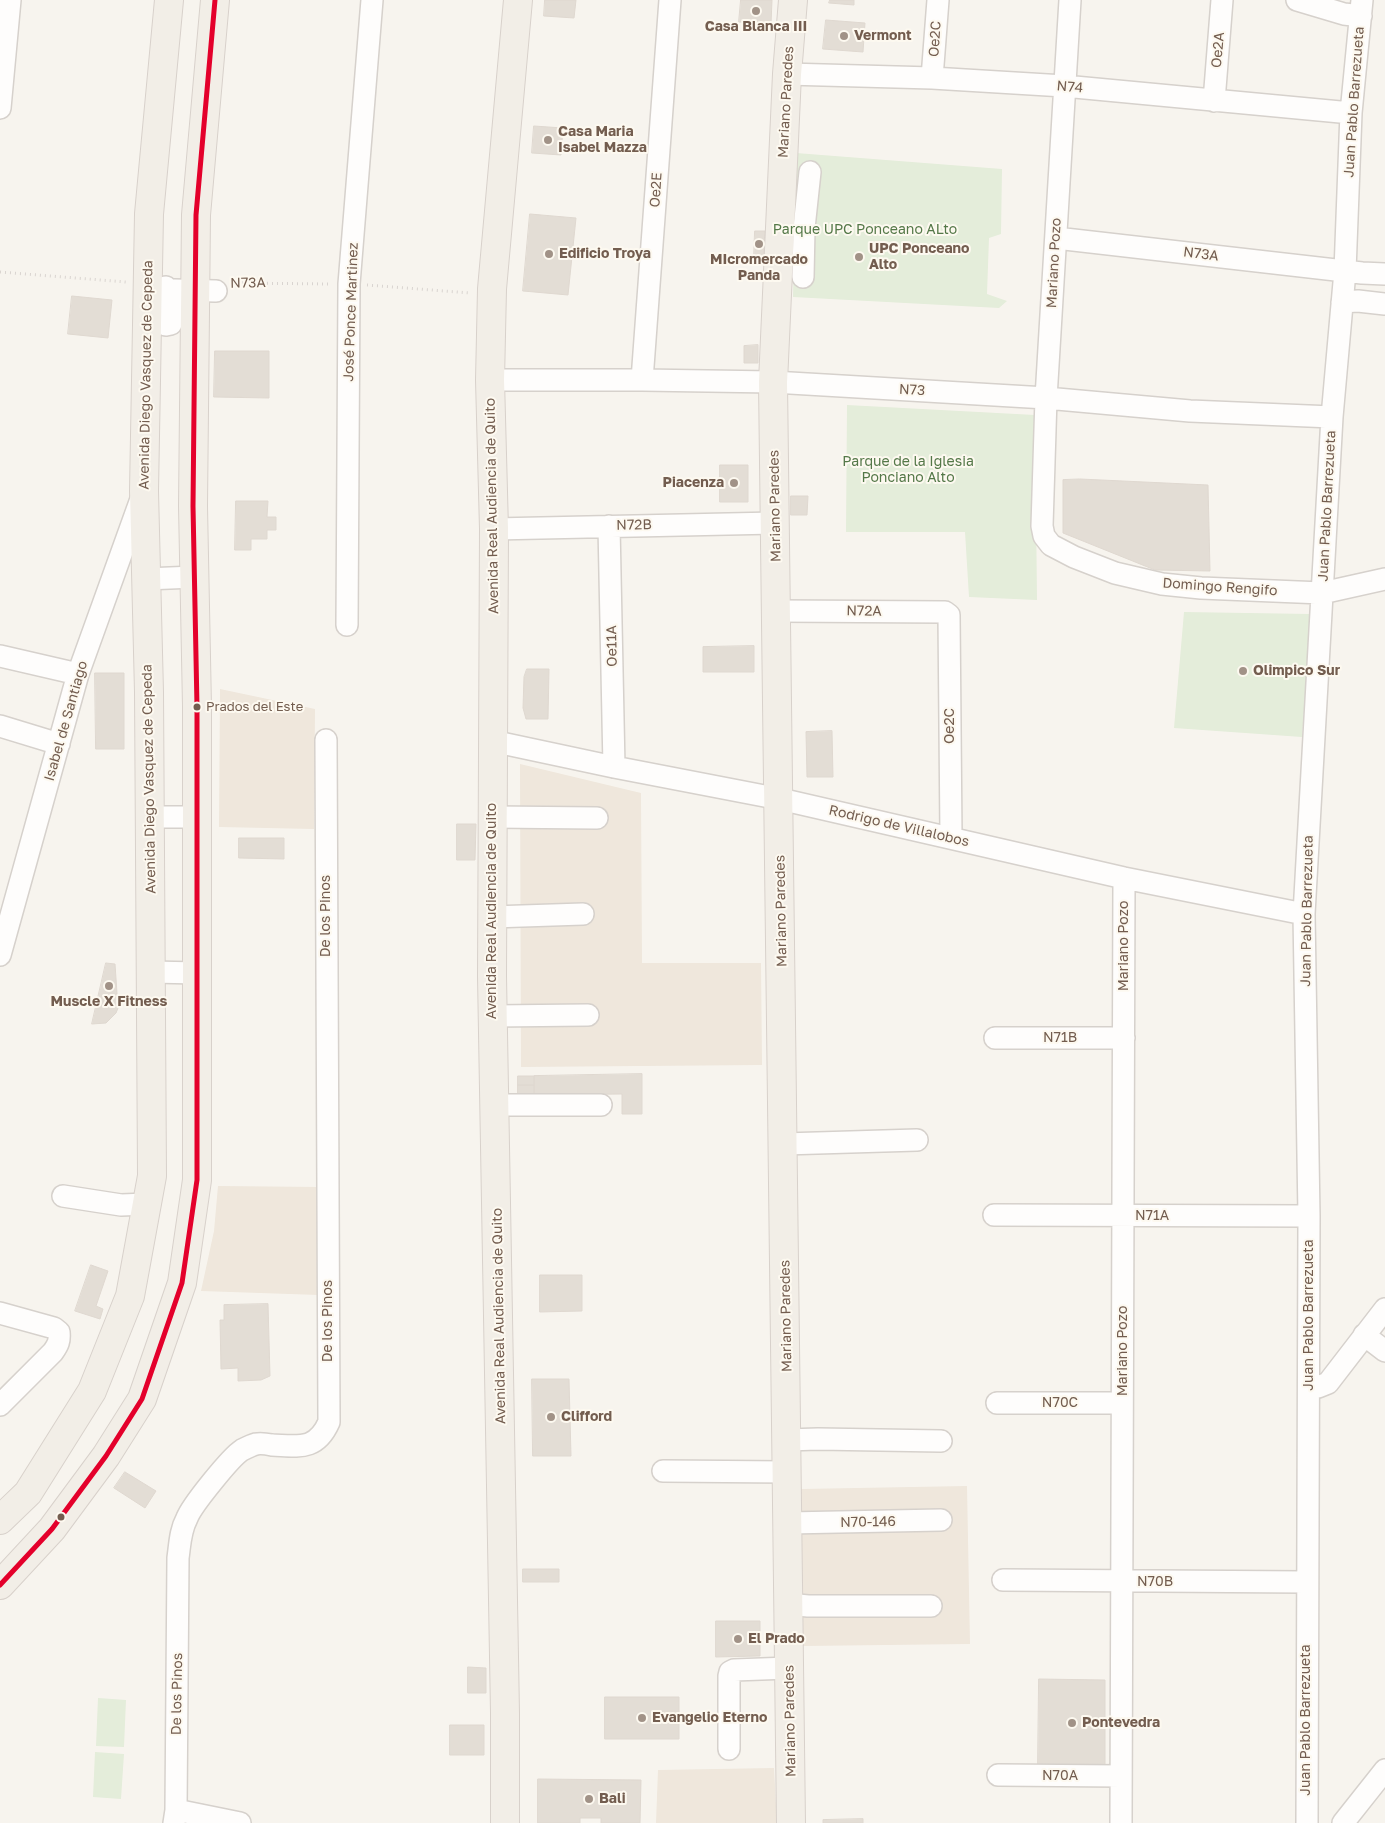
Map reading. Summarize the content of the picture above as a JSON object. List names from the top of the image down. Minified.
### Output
{"streets":{"main road":["Mariano Paredes","Avenida Diego Vasquez de Cepeda","Avenida Real Audiencia de Quito"],"street":["Oe2C","Oe2A","N74","Juan Pablo Barrezueta","Oe2E","N73A","Mariano Pozo","José Ponce Martinez","N73","N72B","Domingo Rengifo","N72A","Oe11A","Isabel de Santiago","Rodrigo de Villalobos","De los Pinos","N71B","N71A","N70C","N70-146","N70B","N70A"]},"crossings":[["Oe2C","N74"],["Oe2C","N72A"],["Oe2C","Rodrigo de Villalobos"],["Oe2A","N74"],["N74","Mariano Paredes"],["N74","Juan Pablo Barrezueta"],["N74","Mariano Pozo"],["Mariano Paredes","N73"],["Mariano Paredes","N72B"],["Mariano Paredes","N72A"],["Mariano Paredes","Rodrigo de Villalobos"],["Mariano Paredes","N70-146"],["Juan Pablo Barrezueta","N73A"],["Juan Pablo Barrezueta","N73"],["Juan Pablo Barrezueta","Domingo Rengifo"],["Juan Pablo Barrezueta","Rodrigo de Villalobos"],["Juan Pablo Barrezueta","N71A"],["Juan Pablo Barrezueta","N70B"],["Oe2E","N73"],["N73A","Mariano Pozo"],["N73A","José Ponce Martinez"],["Mariano Pozo","N73"],["Mariano Pozo","Domingo Rengifo"],["Mariano Pozo","Rodrigo de Villalobos"],["Mariano Pozo","N71B"],["Mariano Pozo","N71A"],["Mariano Pozo","N70C"],["Mariano Pozo","N70B"],["Mariano Pozo","N70A"],["Avenida Diego Vasquez de Cepeda","Isabel de Santiago"],["N73","Avenida Real Audiencia de Quito"],["Avenida Real Audiencia de Quito","N72B"],["Avenida Real Audiencia de Quito","Rodrigo de Villalobos"],["N72B","Oe11A"],["Oe11A","Rodrigo de Villalobos"]],"parks":["Parque UPC Ponceano ALto","Parque de la Iglesia Ponciano Alto"],"places":["Casa Blanca III","Vermont","Casa Maria Isabel Mazza","MIcromercado Panda","Edificio Troya","UPC Ponceano Alto","Piacenza","Olimpico Sur","Prados del Este","Muscle X Fitness","Clifford","El Prado","Evangelio Eterno","Pontevedra","Bali"]}
